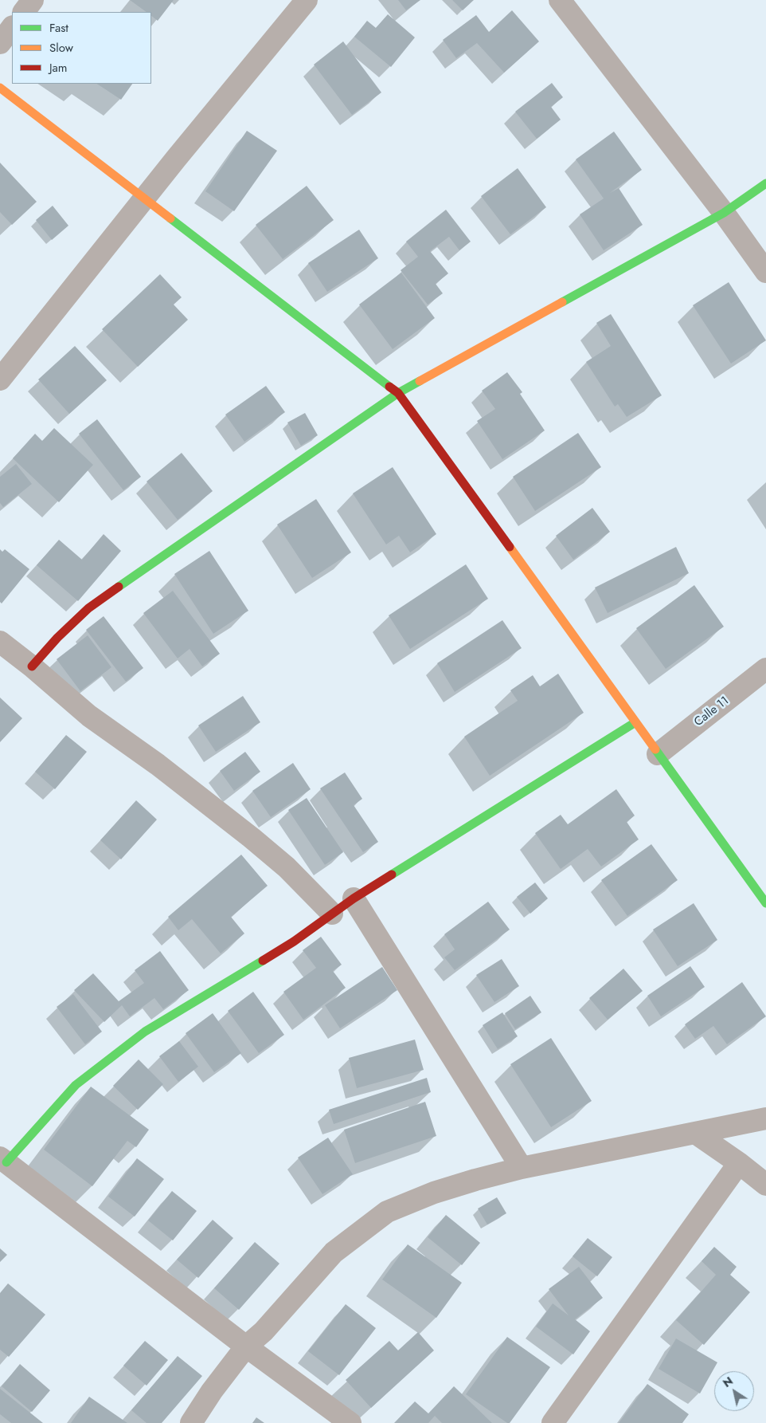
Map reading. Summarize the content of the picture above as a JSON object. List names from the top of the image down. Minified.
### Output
{"streets":{"street":["Calle 11"]},"legend":["Fast","Slow","Jam"],"north":"top left"}
